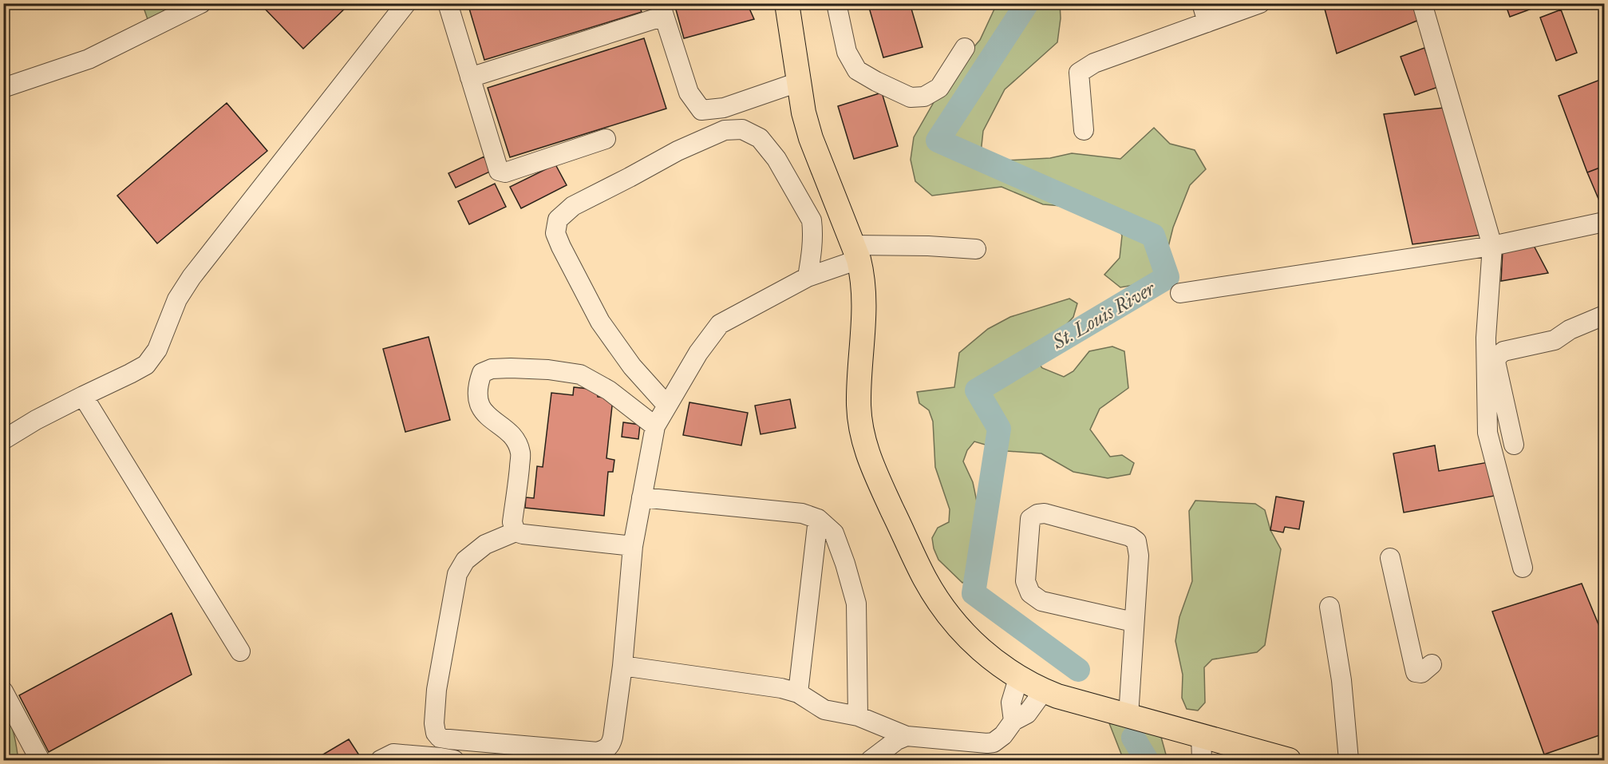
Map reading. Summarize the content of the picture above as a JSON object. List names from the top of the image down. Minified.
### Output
{"water":["St. Louis River"]}
